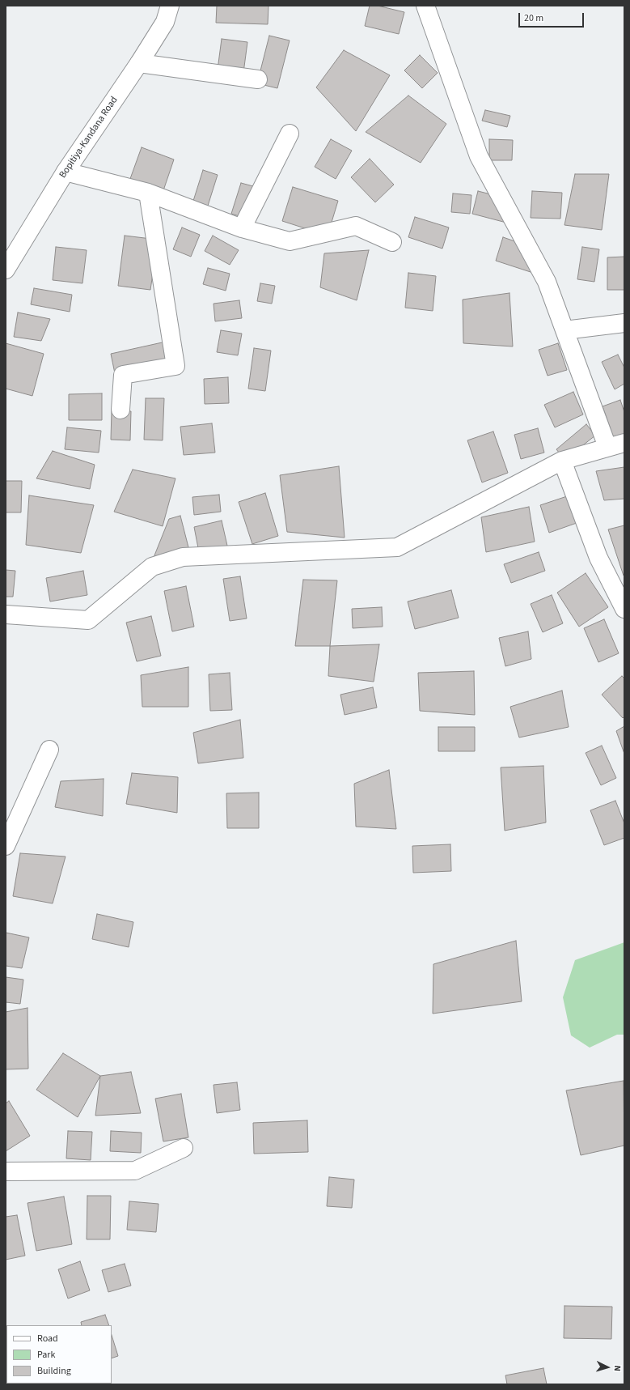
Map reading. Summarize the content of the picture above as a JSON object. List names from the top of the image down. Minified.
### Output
{"streets":{"street":["Bopitiya-Kandana Road"]},"legend":["Road","Park","Building"],"scale_bar":"20 m","north":"right"}
